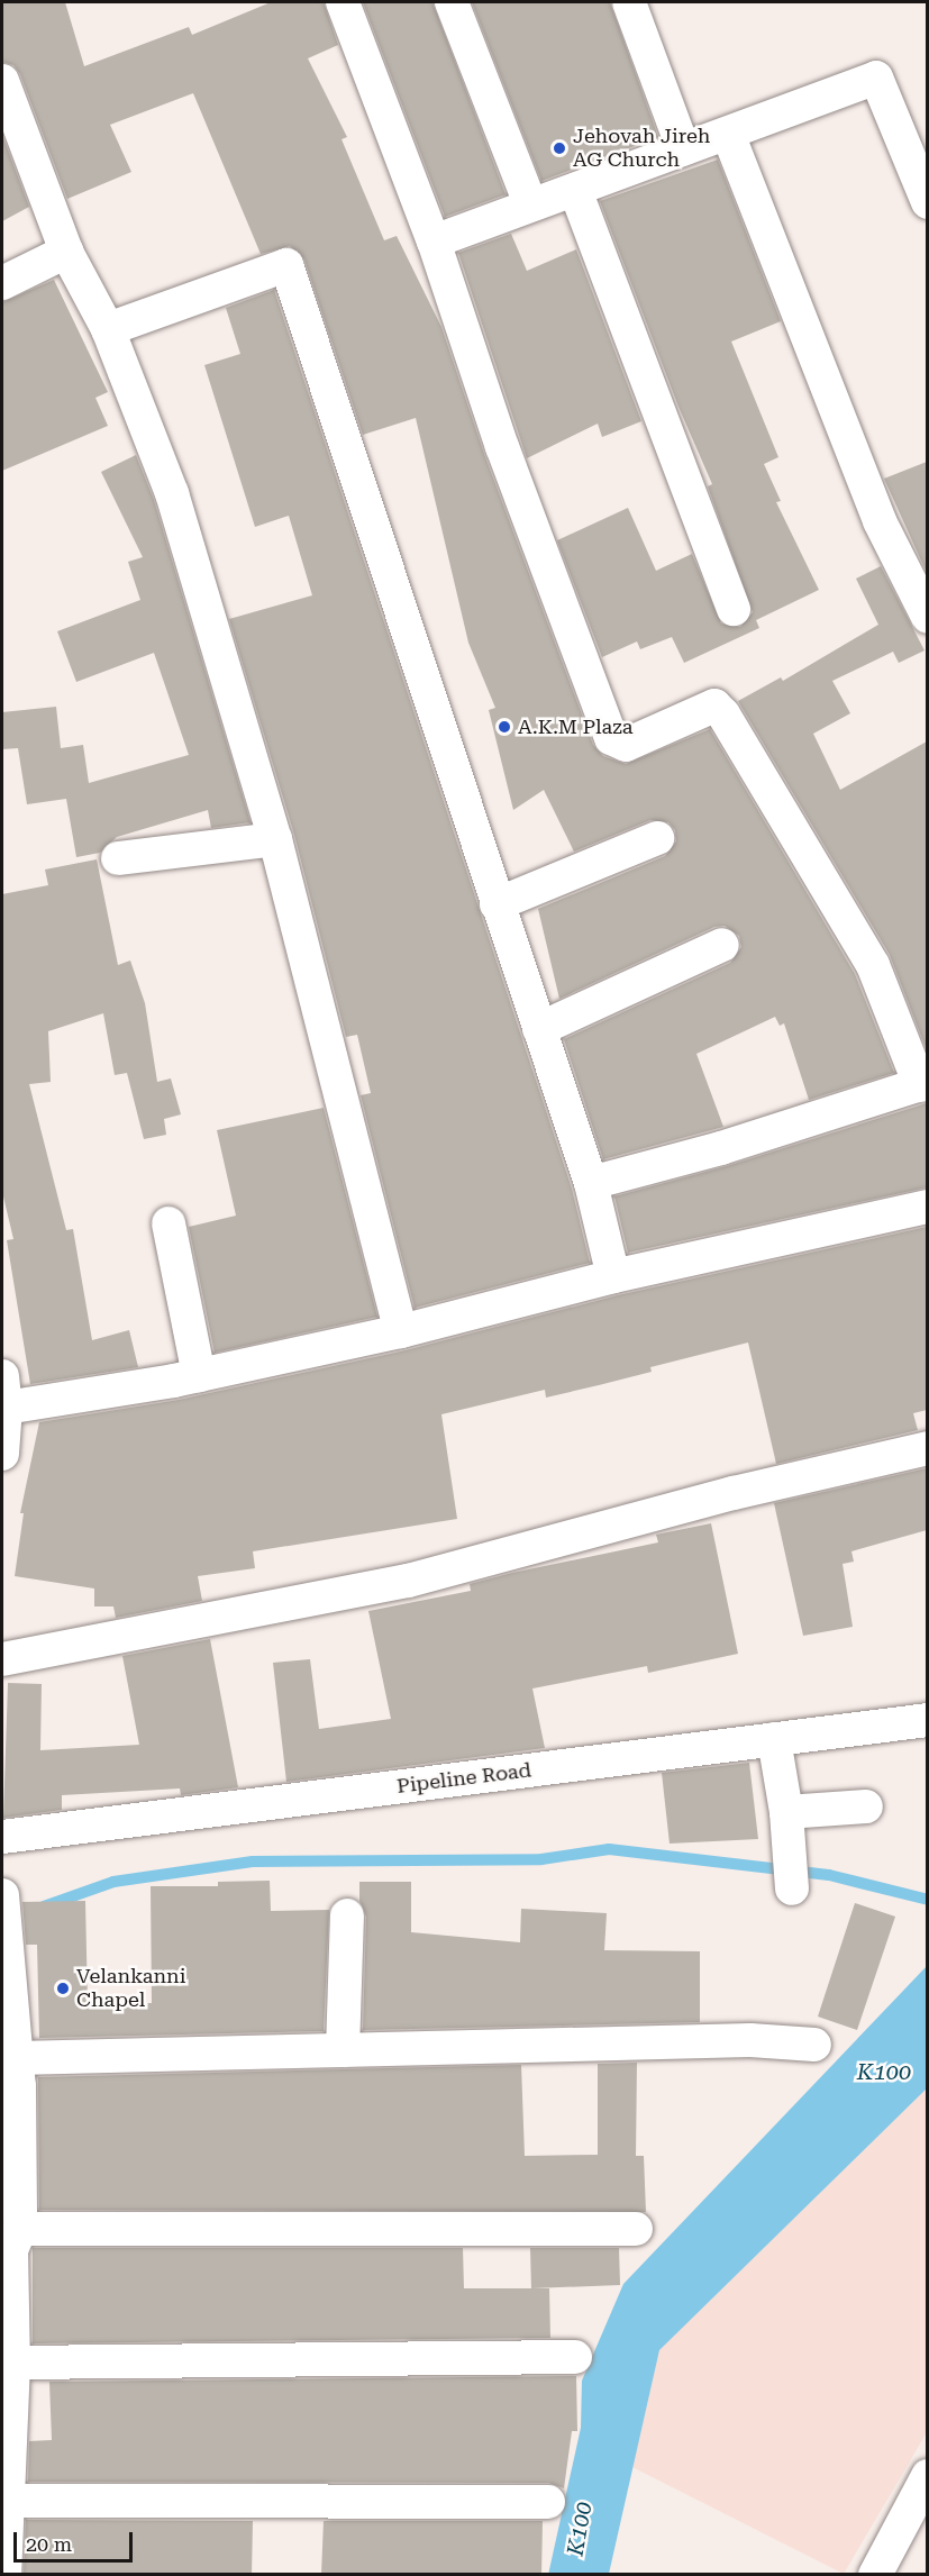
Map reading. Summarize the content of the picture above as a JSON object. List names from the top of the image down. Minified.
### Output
{"streets":{"street":["Pipeline Road"]},"water":["K100"],"places":["Jehovah Jireh AG Church","A.K.M Plaza","Velankanni Chapel"],"scale_bar":"20 m"}
